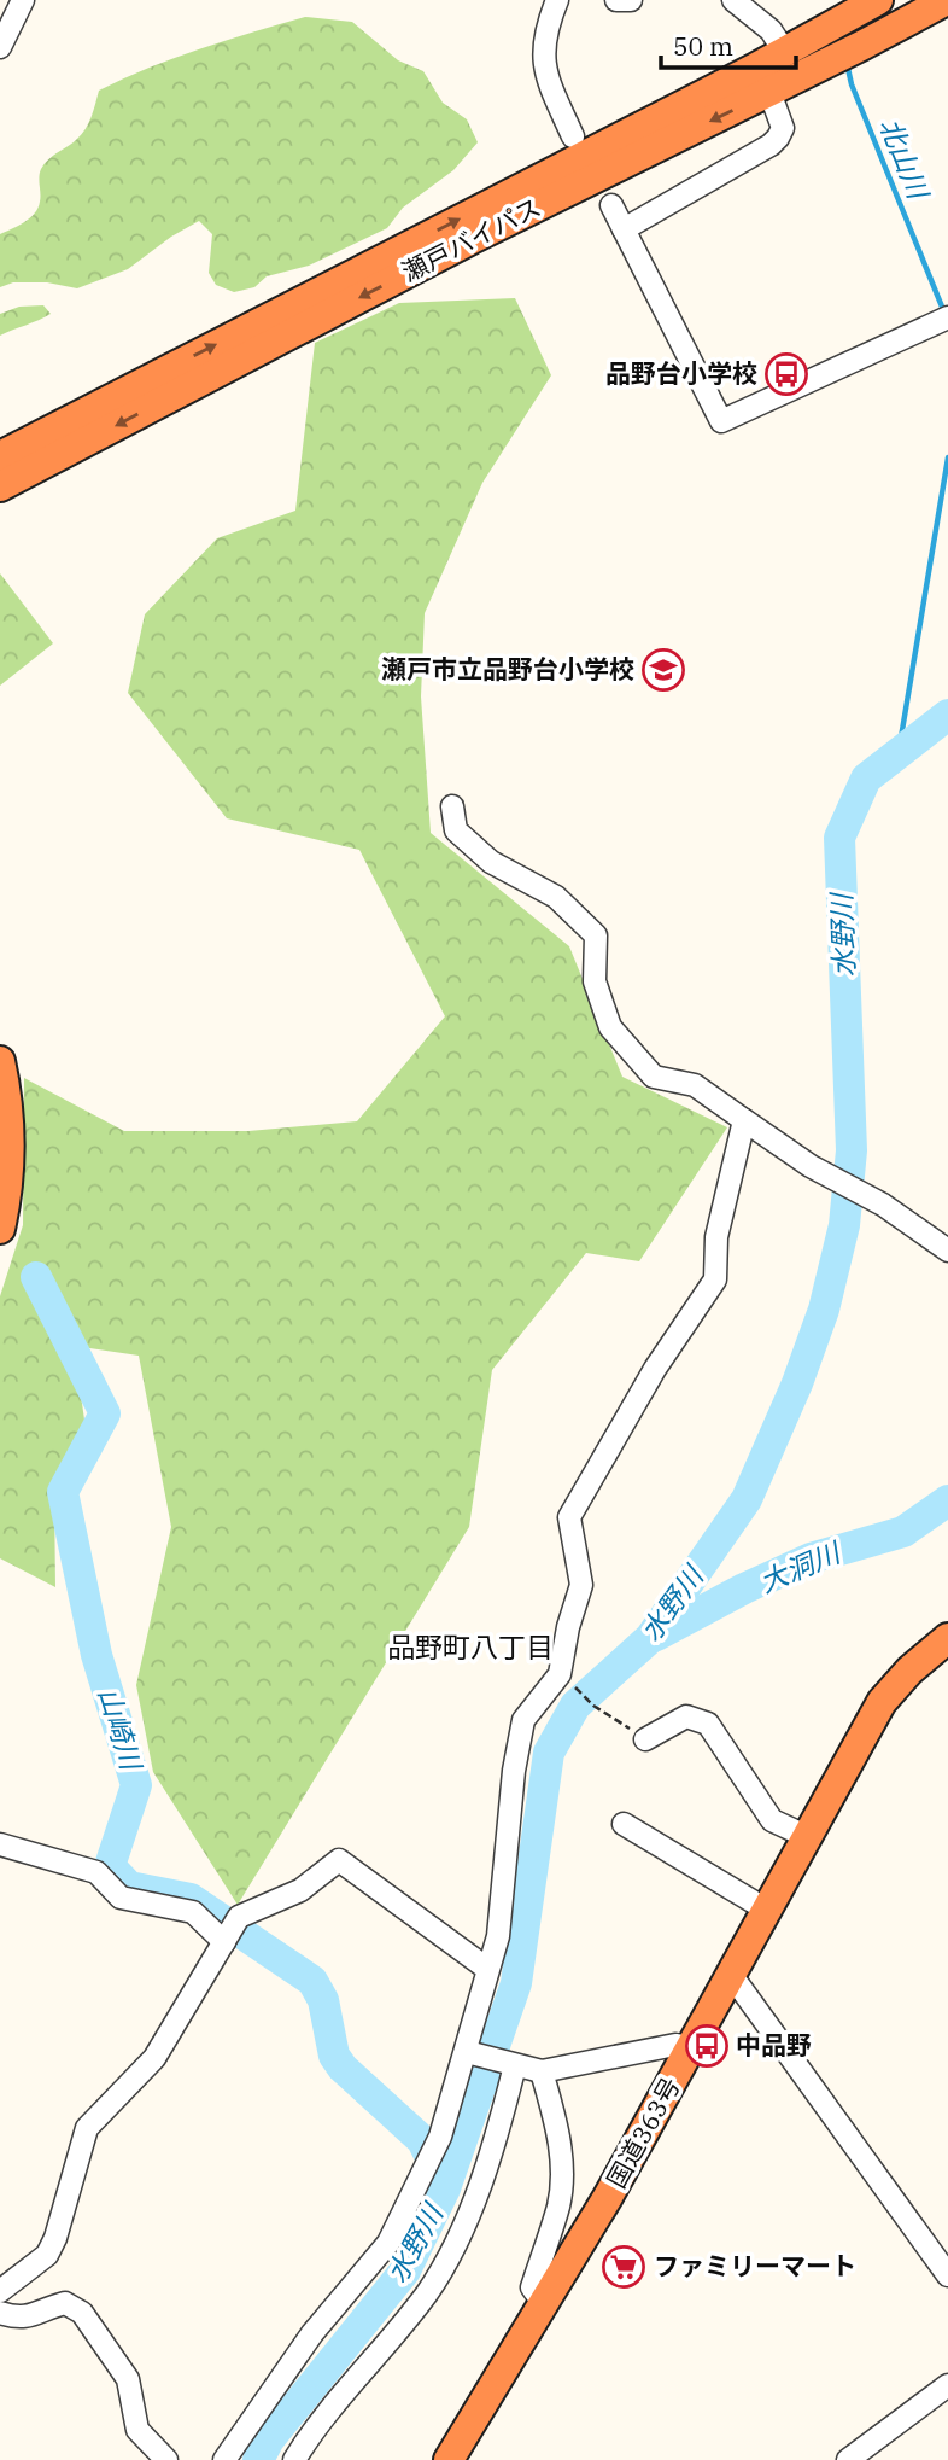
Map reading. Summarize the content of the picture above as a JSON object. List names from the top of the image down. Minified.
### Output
{"streets":{"highway":["瀬戸バイパス","国道363号"]},"districts":["品野町八丁目"],"water":["北山川","水野川","大洞川","山崎川"],"places":{"bus stop":["品野台小学校","中品野"],"school or university":["瀬戸市立品野台小学校"],"supermarket":["ファミリーマート"]},"scale_bar":"50 m"}
